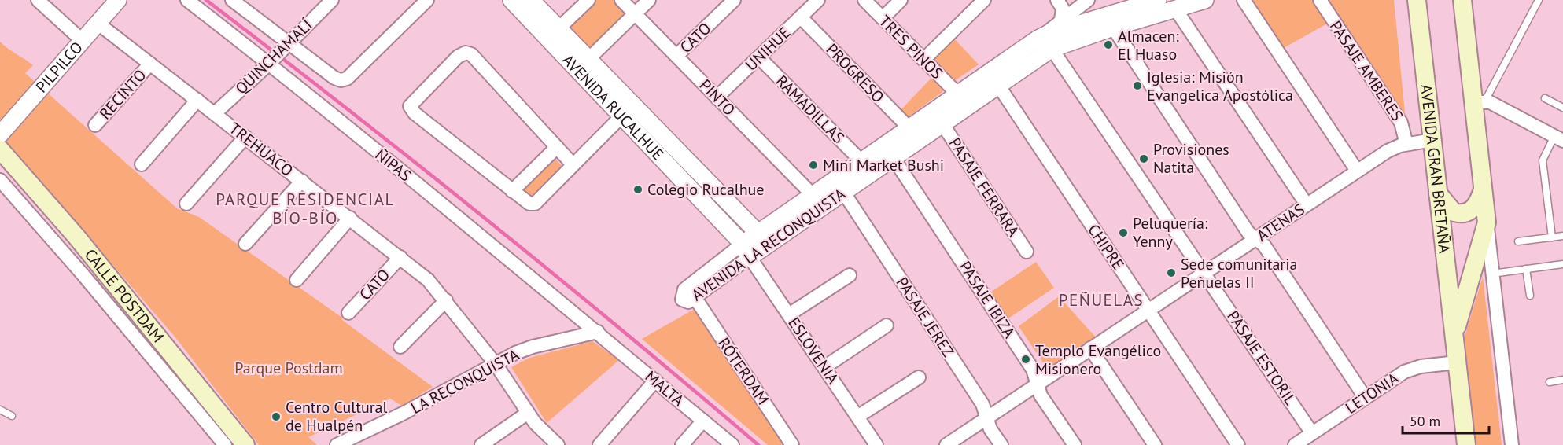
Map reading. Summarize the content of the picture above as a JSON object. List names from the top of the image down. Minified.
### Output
{"streets":{"main road":["AVENIDA GRAN BRETAÑA","CALLE POSTDAM"],"street":["CATO","TRES PINOS","UNIHUE","QUINCHAMALÍ","PILPILCO","PASAJE AMBERES","PROGRESO","RECINTO","PINTO","AVENIDA RUCALHUE","RAMADILLAS","TREHUACO","ÑIPAS","PASAJE FERRARA","ATENAS","AVENIDA LA RECONQUISTA","CHIPRE","PASAJE IBIZA","PASAJE JEREZ","ESLOVENIA","PASAJE ESTORIL","RÓTERDAM","LA RECONQUISTA","MALTA","LETONIA"]},"crossings":[["CATO","PINTO"],["CATO","TREHUACO"],["TRES PINOS","AVENIDA LA RECONQUISTA"],["UNIHUE","PROGRESO"],["UNIHUE","PINTO"],["UNIHUE","RAMADILLAS"],["QUINCHAMALÍ","TREHUACO"],["QUINCHAMALÍ","ÑIPAS"],["PILPILCO","TREHUACO"],["PASAJE AMBERES","ATENAS"],["PROGRESO","AVENIDA LA RECONQUISTA"],["RECINTO","TREHUACO"],["PINTO","AVENIDA LA RECONQUISTA"],["AVENIDA RUCALHUE","AVENIDA LA RECONQUISTA"],["AVENIDA RUCALHUE","ESLOVENIA"],["RAMADILLAS","AVENIDA LA RECONQUISTA"],["TREHUACO","LA RECONQUISTA"],["ÑIPAS","LA RECONQUISTA"],["ÑIPAS","MALTA"],["AVENIDA GRAN BRETAÑA","ATENAS"],["AVENIDA GRAN BRETAÑA","LETONIA"],["PASAJE FERRARA","AVENIDA LA RECONQUISTA"],["ATENAS","CHIPRE"],["ATENAS","PASAJE IBIZA"],["ATENAS","PASAJE JEREZ"],["ATENAS","PASAJE ESTORIL"],["AVENIDA LA RECONQUISTA","CHIPRE"],["AVENIDA LA RECONQUISTA","PASAJE IBIZA"],["AVENIDA LA RECONQUISTA","PASAJE JEREZ"],["AVENIDA LA RECONQUISTA","ESLOVENIA"],["AVENIDA LA RECONQUISTA","PASAJE ESTORIL"],["AVENIDA LA RECONQUISTA","RÓTERDAM"],["PASAJE ESTORIL","LETONIA"],["LA RECONQUISTA","MALTA"]],"districts":["PARQUE RESIDENCIAL BÍO-BÍO","PEÑUELAS"],"parks":["Parque Postdam"],"places":["Almacen: El Huaso","Iglesia: Misión Evangelica Apostólica","Provisiones Natita","Mini Market Bushi","Colegio Rucalhue","Peluquería: Yenny","Sede comunitaria Peñuelas II","Templo Evangélico Misionero","Centro Cultural de Hualpén"],"scale_bar":"50 m"}
